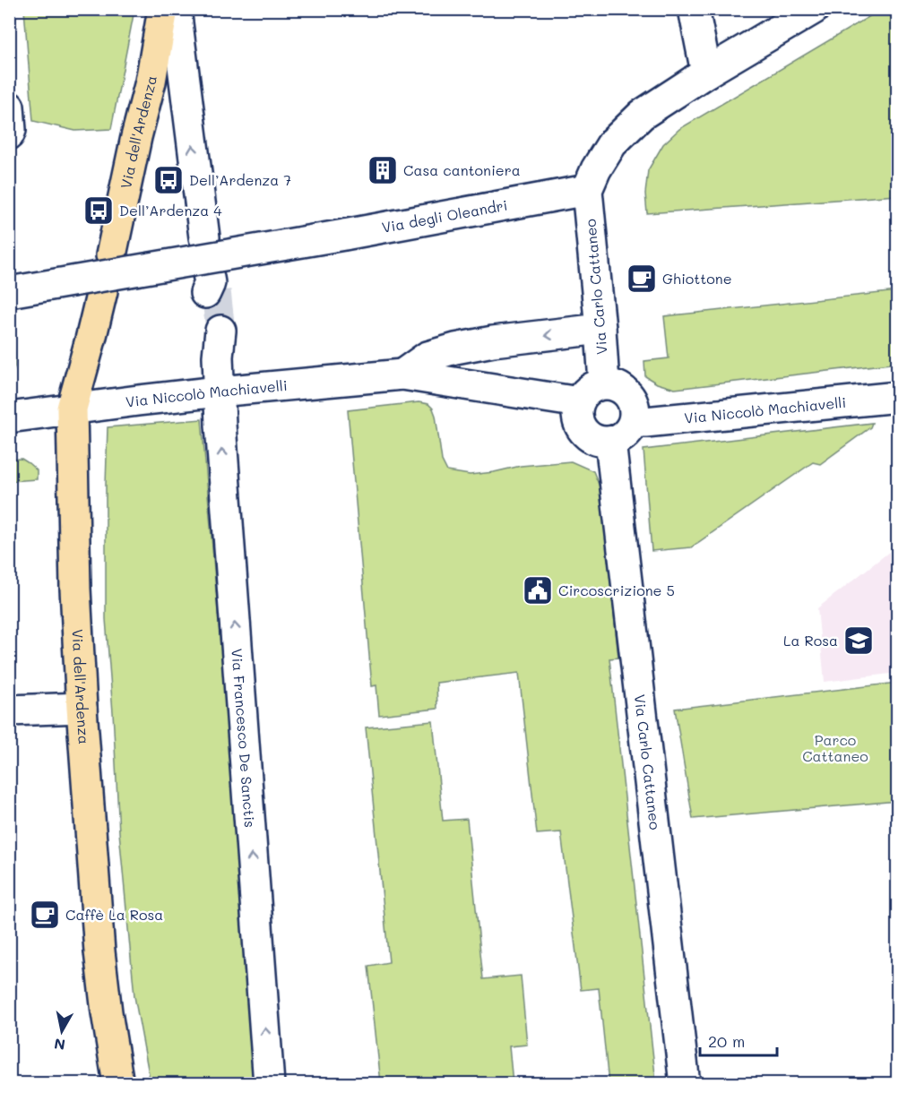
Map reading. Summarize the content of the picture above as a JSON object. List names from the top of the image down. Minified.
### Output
{"streets":{"main road":["Via dell'Ardenza"],"street":["Via degli Oleandri","Via Carlo Cattaneo","Via Niccolò Machiavelli","Via Francesco De Sanctis"]},"crossings":[["Via dell'Ardenza","Via Niccolò Machiavelli"],["Via degli Oleandri","Via Carlo Cattaneo"],["Via Carlo Cattaneo","Via Niccolò Machiavelli"],["Via Niccolò Machiavelli","Via Francesco De Sanctis"]],"one_way":["Via Francesco De Sanctis"],"parks":["Parco Cattaneo"],"places":{"building":["Casa cantoniera"],"bus stop":["Dell’Ardenza 7","Dell’Ardenza 4"],"cafe":["Ghiottone","Caffè La Rosa"],"public building":["Circoscrizione 5"],"school or university":["La Rosa"]},"scale_bar":"20 m","north":"bottom"}
